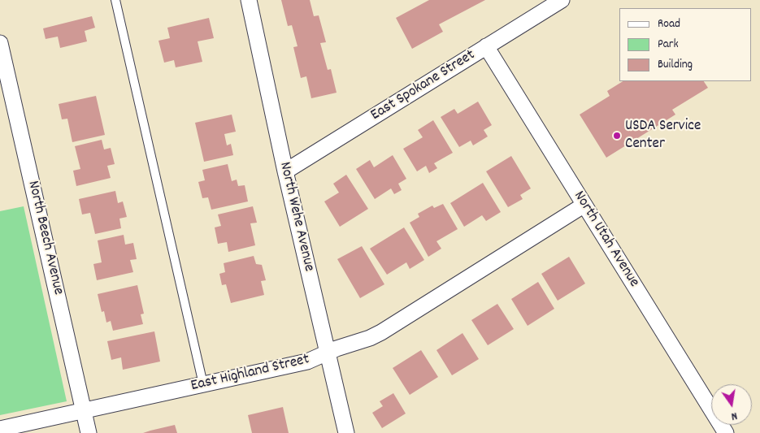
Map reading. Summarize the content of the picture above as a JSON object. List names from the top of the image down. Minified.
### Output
{"streets":{"street":["East Spokane Street","North Wehe Avenue","North Beech Avenue","North Utah Avenue","East Highland Street"]},"crossings":[["East Spokane Street","North Wehe Avenue"],["East Spokane Street","North Utah Avenue"],["North Wehe Avenue","East Highland Street"],["North Beech Avenue","East Highland Street"],["North Utah Avenue","East Highland Street"]],"places":["USDA Service Center"],"legend":["Road","Park","Building"],"north":"bottom"}
